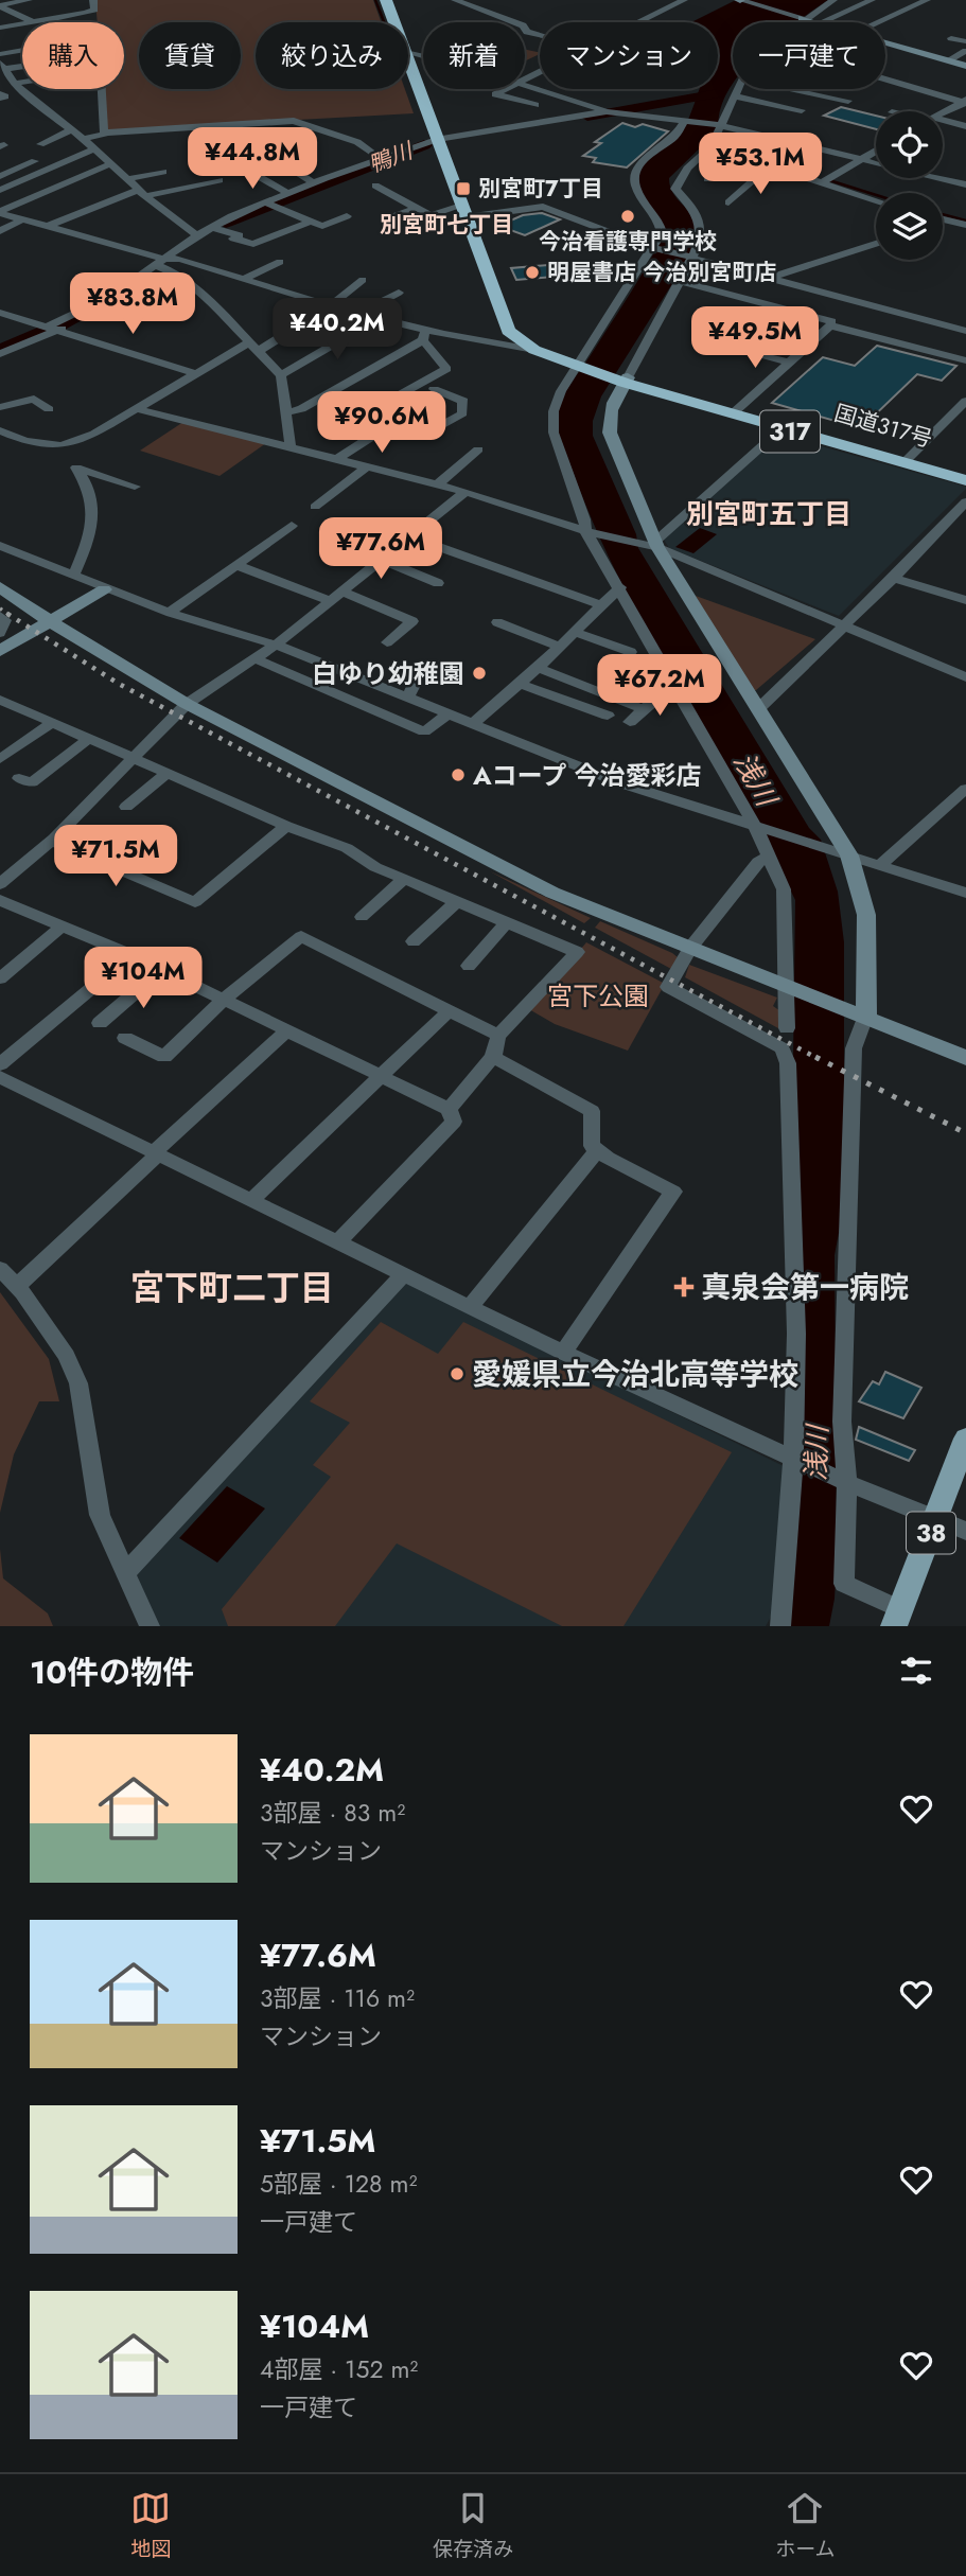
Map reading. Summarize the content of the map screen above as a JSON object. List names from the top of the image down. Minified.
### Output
{"streets":{"highway":["国道317号","317"],"main road":["38"]},"districts":["別宮町七丁目","別宮町五丁目","宮下町二丁目"],"water":["鴨川","浅川"],"parks":["宮下公園"],"places":{"transit":["別宮町7丁目"],"other":["今治看護専門学校","明屋書店 今治別宮町店","白ゆり幼稚園","Aコープ 今治愛彩店","愛媛県立今治北高等学校"],"health":["真泉会第一病院"]},"page":{"chip":["購入","賃貸","絞り込み","新着","マンション","一戸建て"],"price":["¥44.8M","¥53.1M","¥83.8M","¥40.2M","¥49.5M","¥90.6M","¥77.6M","¥67.2M","¥71.5M","¥104M"],"heading":"10件の物件","list":[{"name":"¥40.2M","note":"3部屋 · 83 m² · マンション"},{"name":"¥77.6M","note":"3部屋 · 116 m² · マンション"},{"name":"¥71.5M","note":"5部屋 · 128 m² · 一戸建て"},{"name":"¥104M","note":"4部屋 · 152 m² · 一戸建て"}],"tabs":["地図","保存済み","ホーム"]}}
